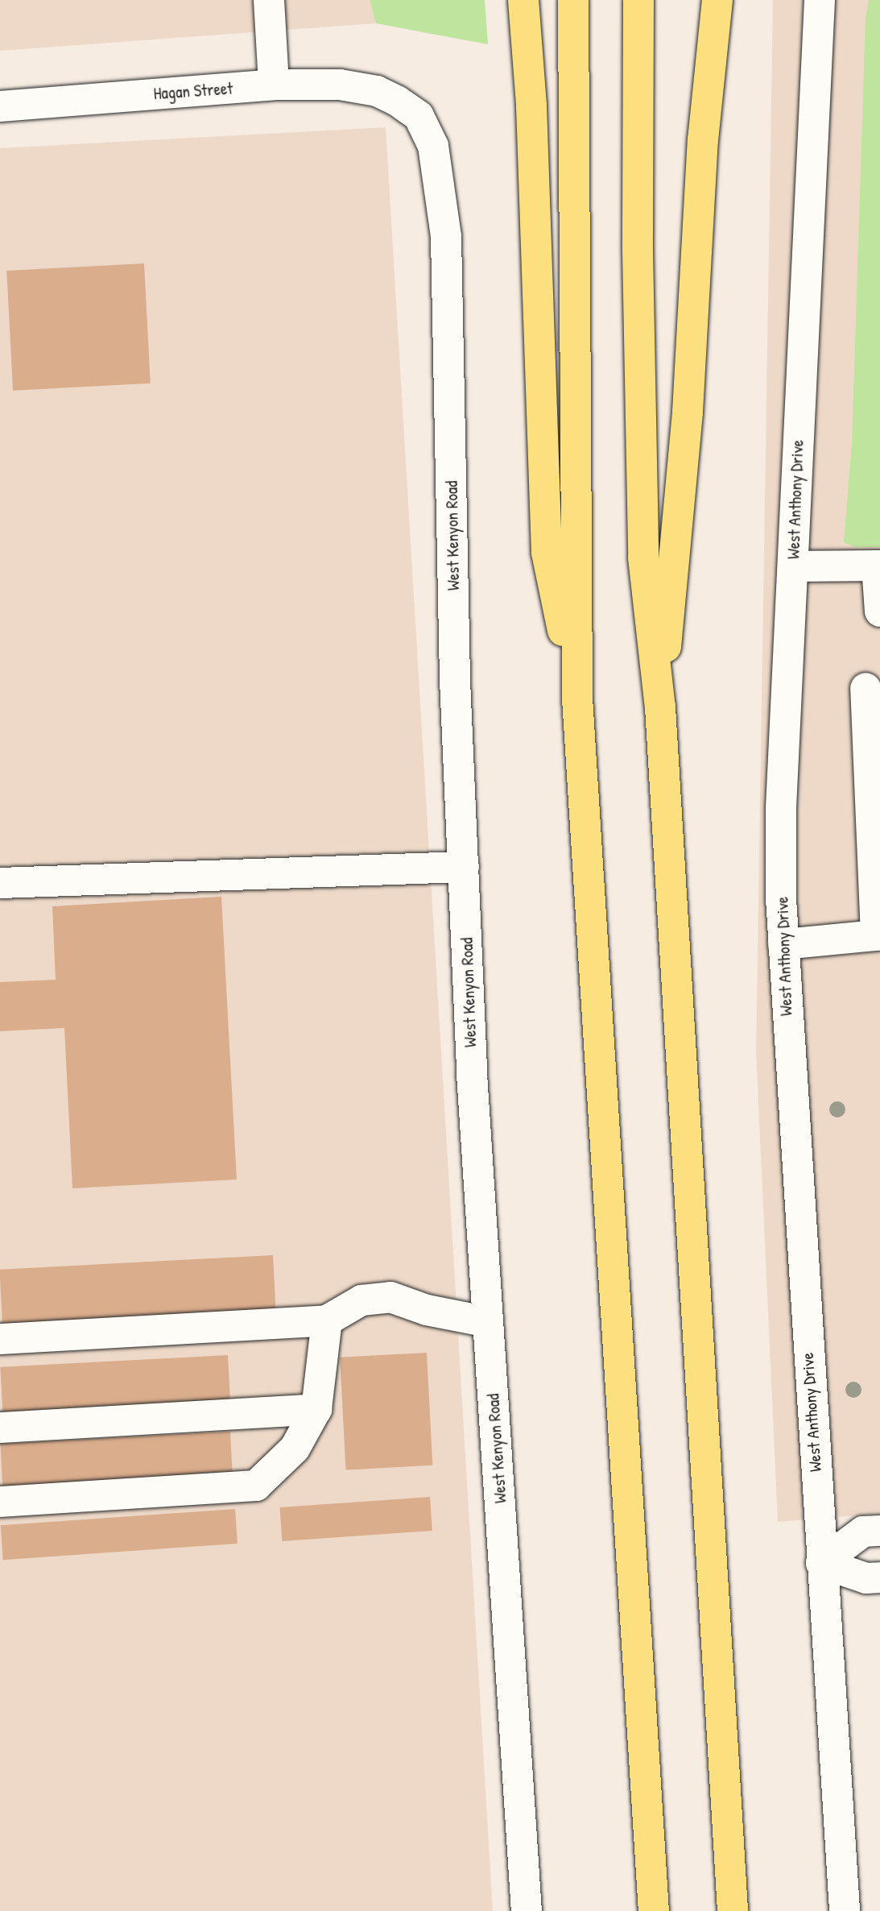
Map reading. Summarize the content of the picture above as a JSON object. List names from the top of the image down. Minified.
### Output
{"streets":{"street":["Hagan Street","West Anthony Drive","West Kenyon Road"]},"crossings":[["Hagan Street","West Kenyon Road"]]}
